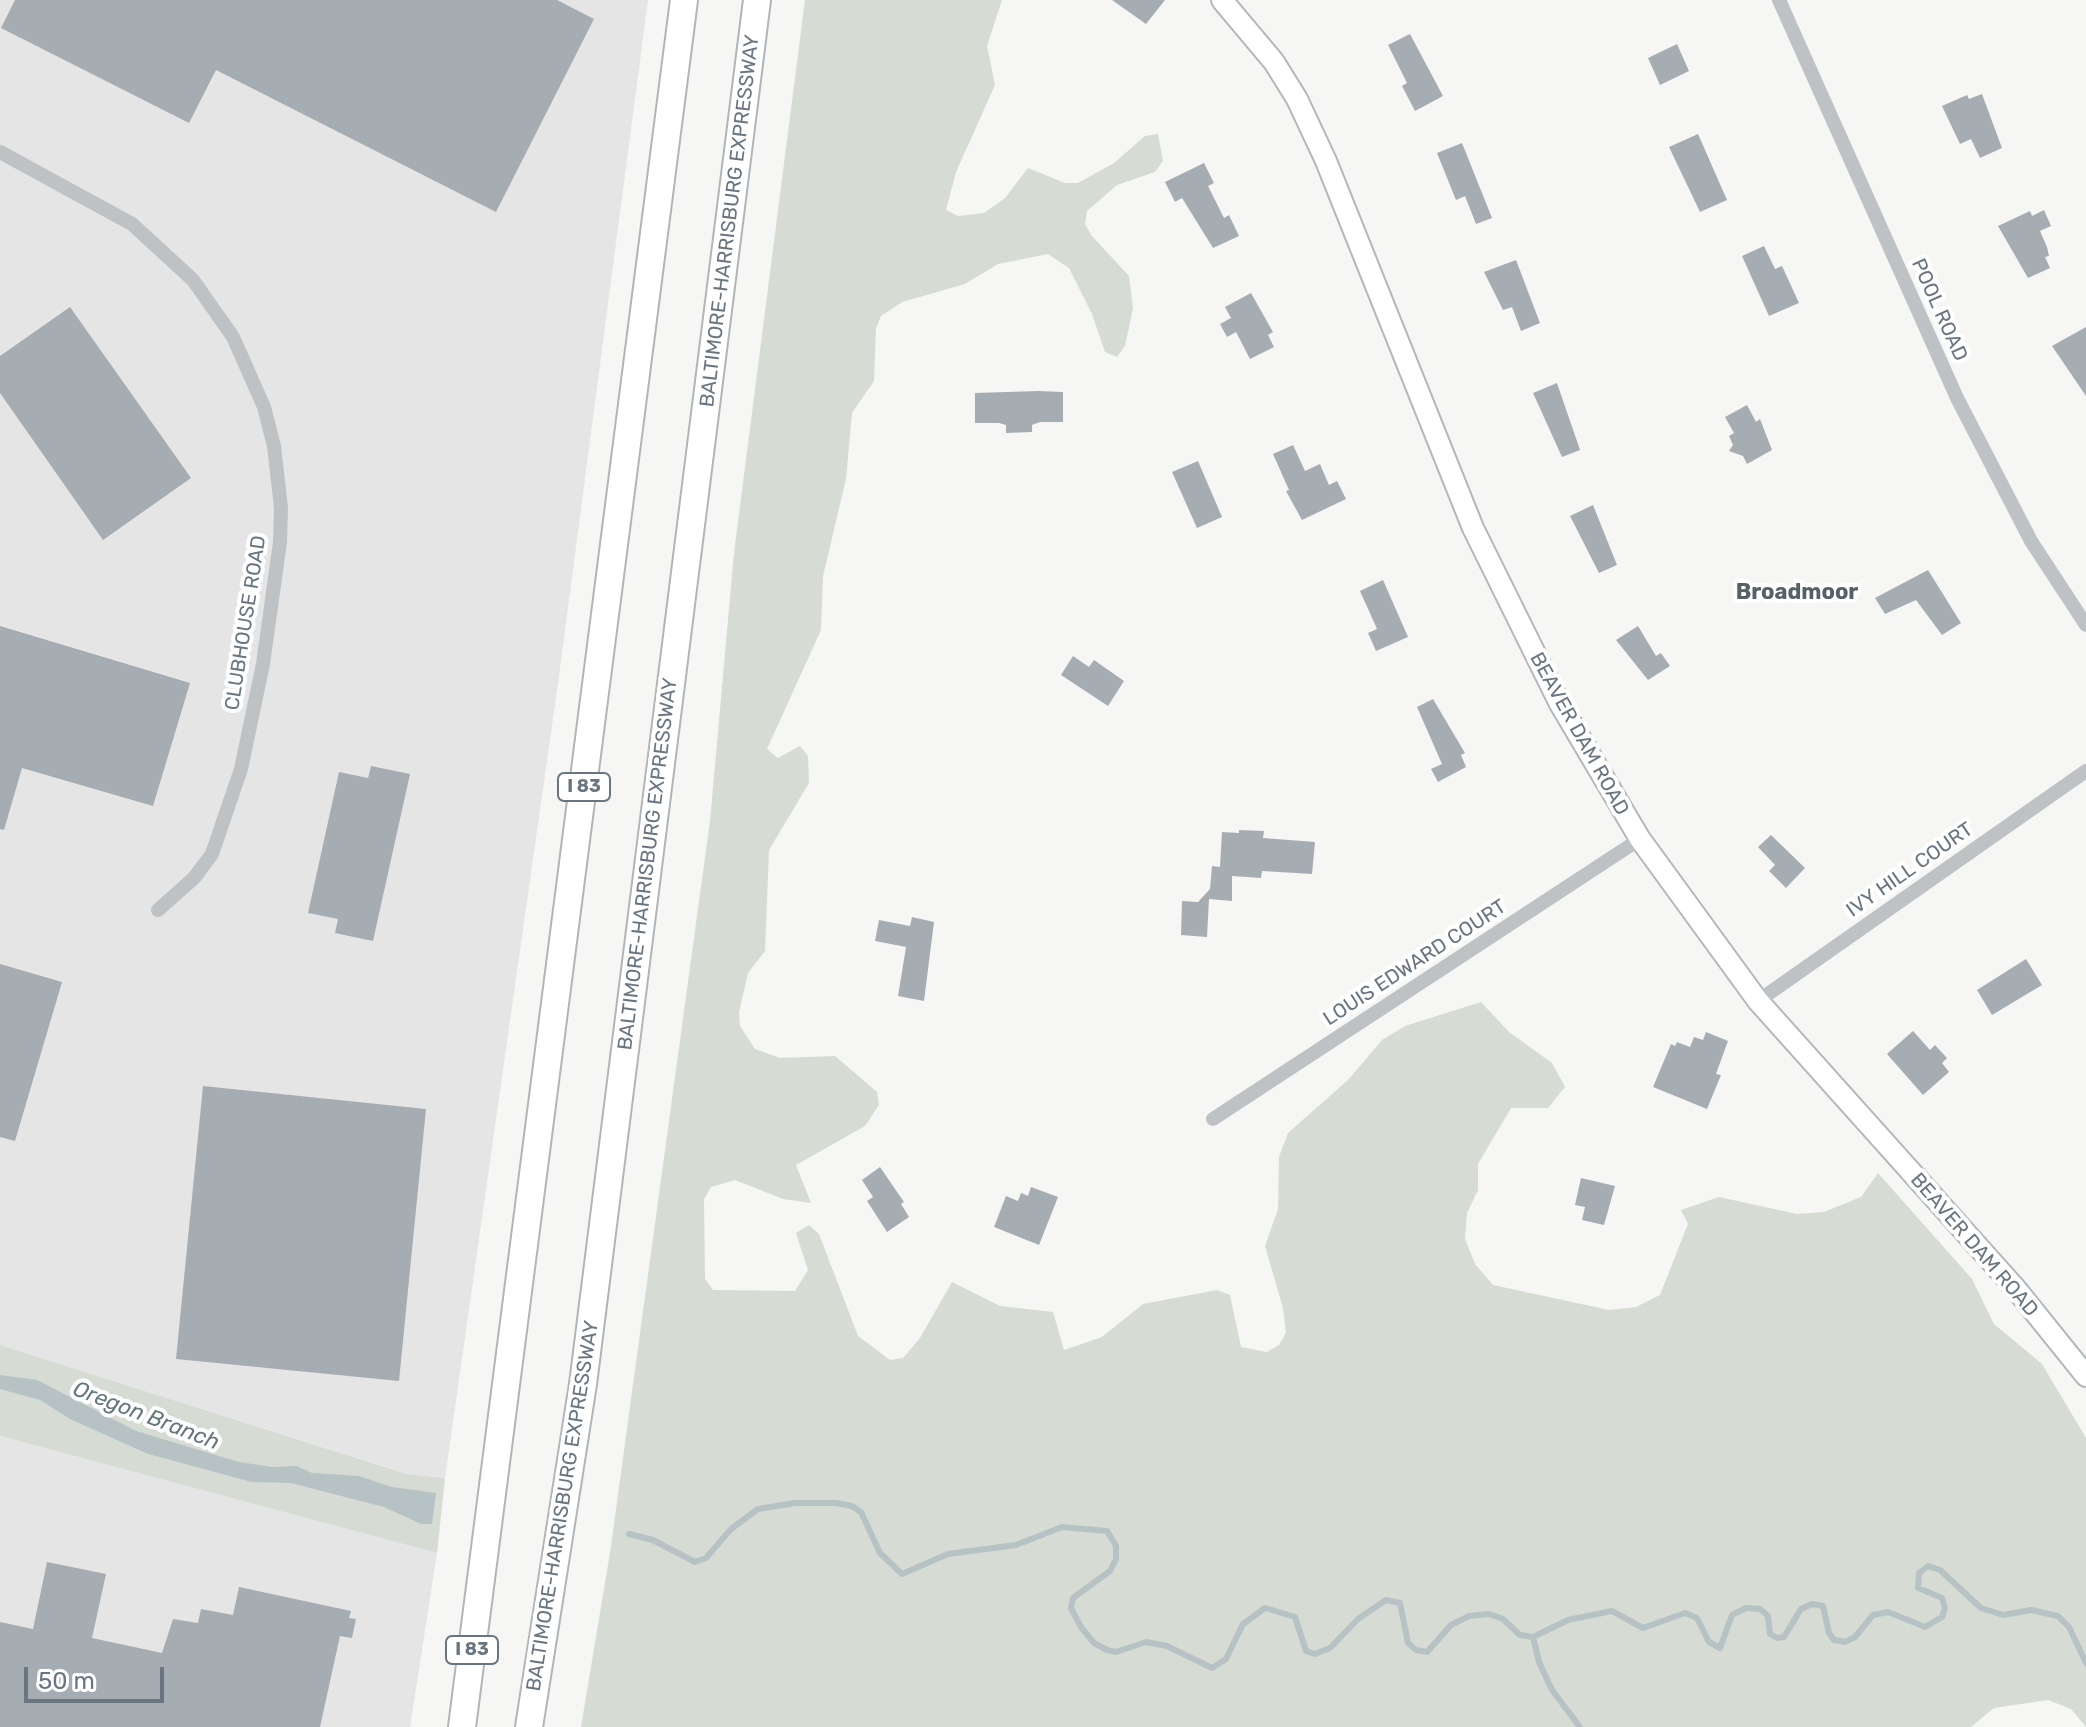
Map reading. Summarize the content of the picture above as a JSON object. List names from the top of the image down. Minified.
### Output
{"streets":{"highway":["BALTIMORE-HARRISBURG EXPRESSWAY","I 83"],"street":["POOL ROAD","CLUBHOUSE ROAD","BEAVER DAM ROAD","IVY HILL COURT","LOUIS EDWARD COURT"]},"crossings":[["BEAVER DAM ROAD","IVY HILL COURT"],["BEAVER DAM ROAD","LOUIS EDWARD COURT"]],"districts":["Broadmoor"],"water":["Oregon Branch"],"scale_bar":"50 m"}
